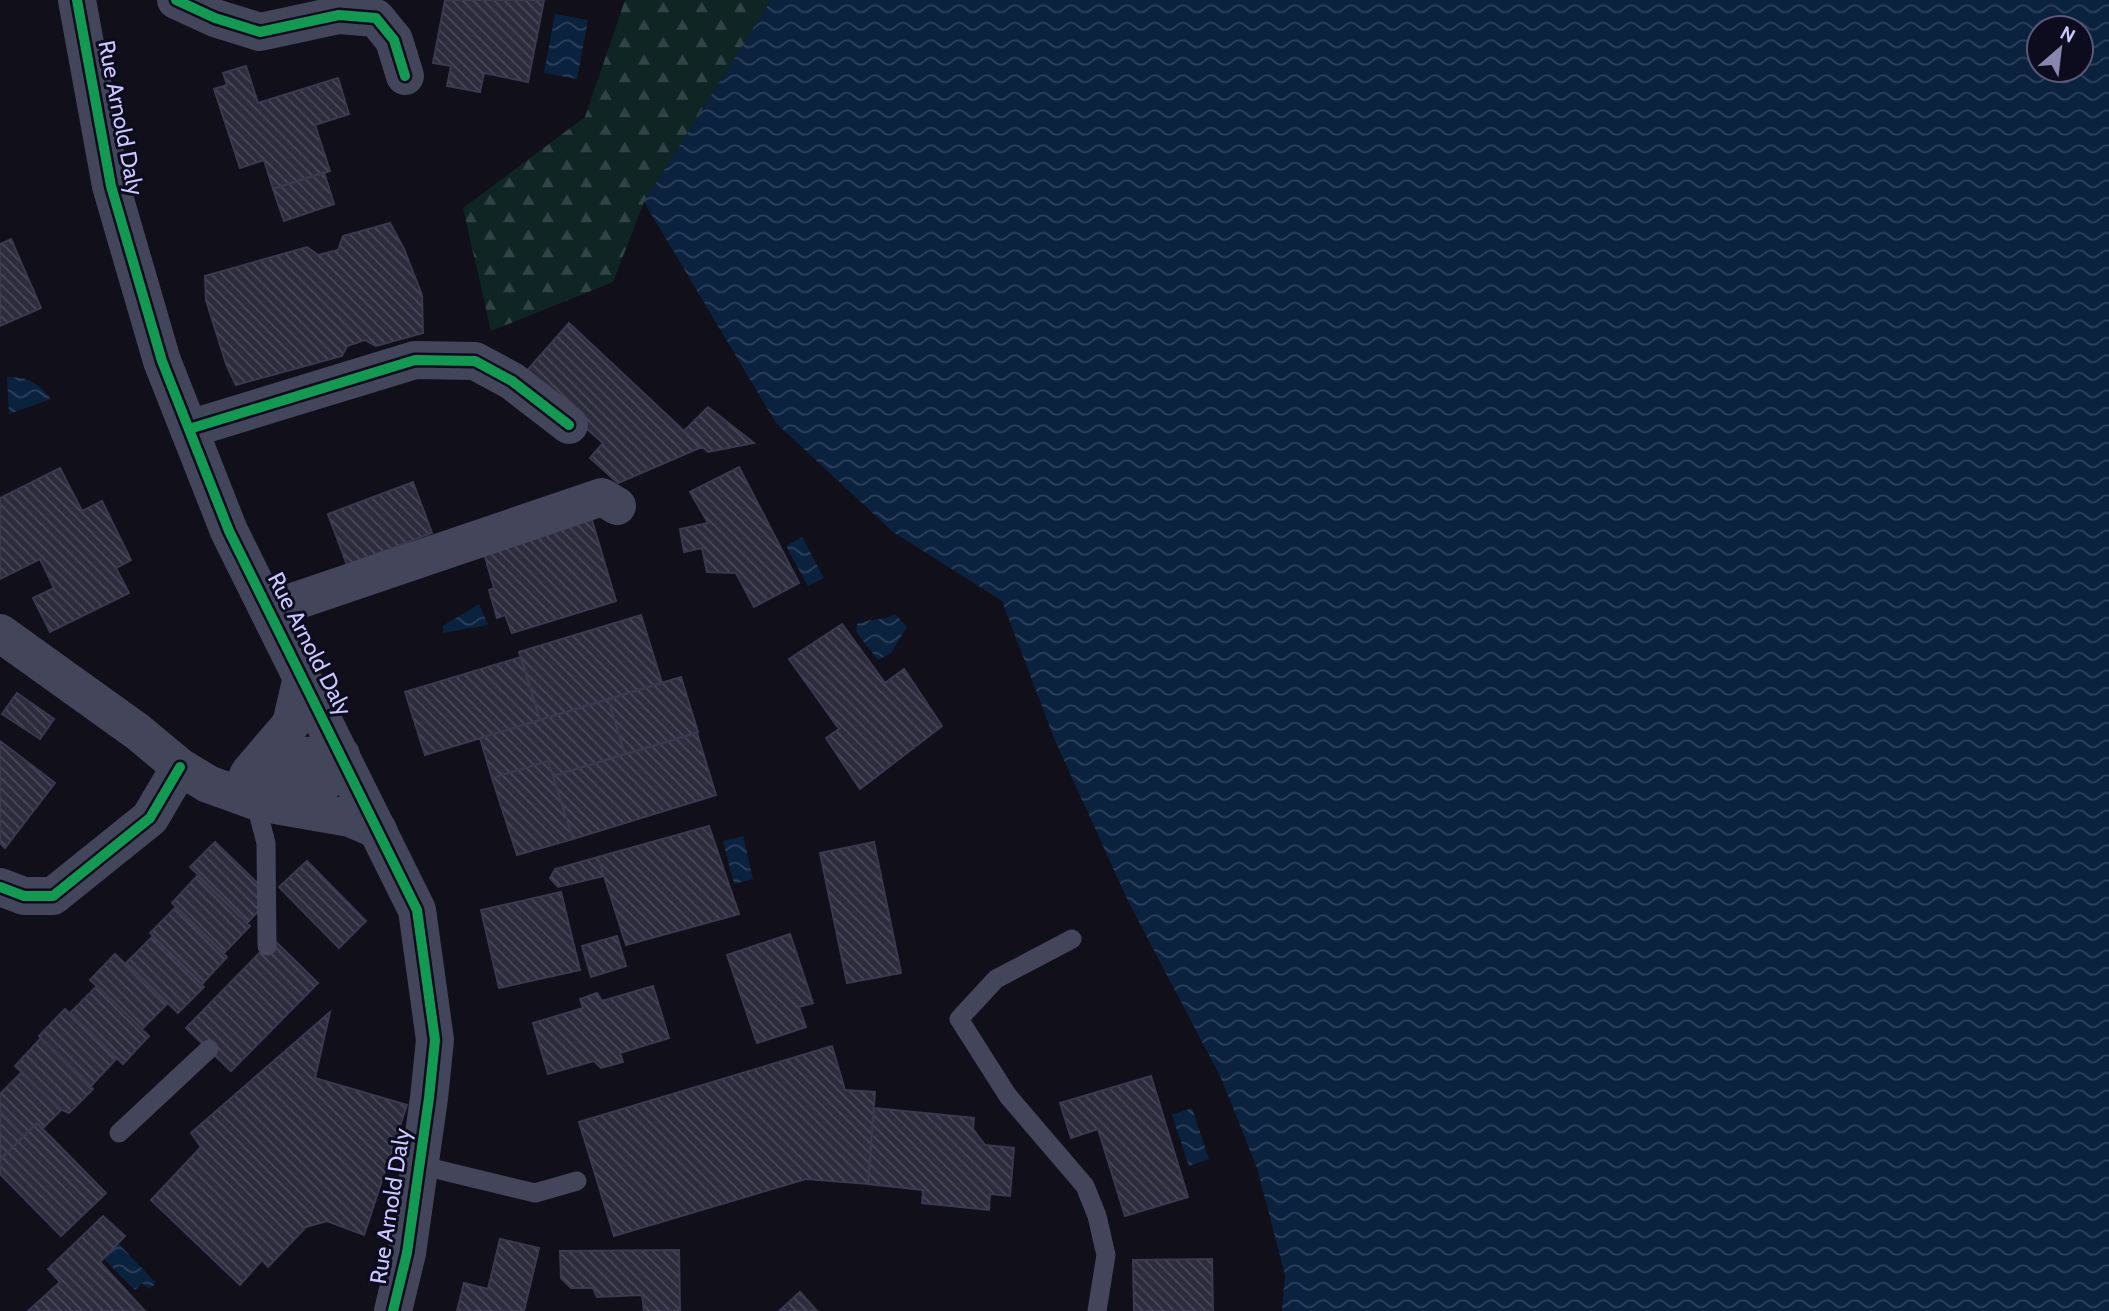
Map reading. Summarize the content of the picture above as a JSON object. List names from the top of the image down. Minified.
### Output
{"streets":{"street":["Rue Arnold Daly"]},"north":"top right"}
